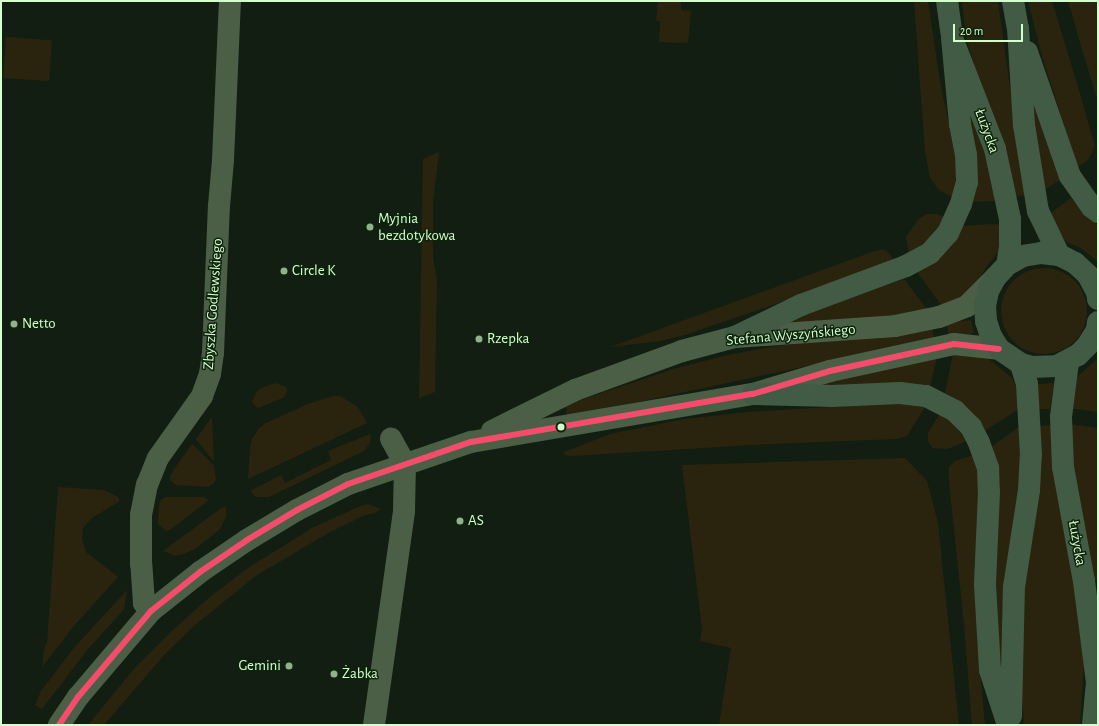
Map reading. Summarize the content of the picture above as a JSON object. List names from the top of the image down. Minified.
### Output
{"streets":{"main road":["Łużycka"],"street":["Zbyszka Godlewskiego","Stefana Wyszyńskiego"]},"crossings":[["Łużycka","Stefana Wyszyńskiego"],["Zbyszka Godlewskiego","Stefana Wyszyńskiego"]],"places":["Myjnia bezdotykowa","Circle K","Netto","Rzepka","AS","Gemini","Żabka"],"scale_bar":"20 m"}
